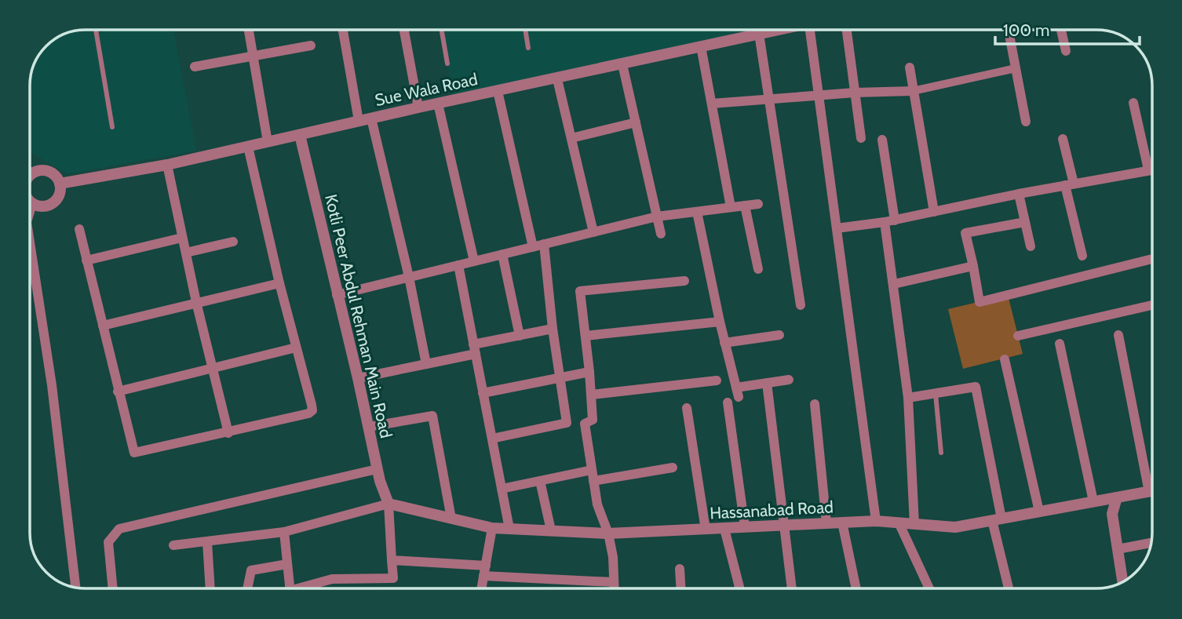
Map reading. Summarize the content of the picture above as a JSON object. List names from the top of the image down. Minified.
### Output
{"streets":{"street":["Sue Wala Road","Kotli Peer Abdul Rehman Main Road","Hassanabad Road"]},"crossings":[["Sue Wala Road","Kotli Peer Abdul Rehman Main Road"],["Kotli Peer Abdul Rehman Main Road","Hassanabad Road"]],"scale_bar":"100 m"}
